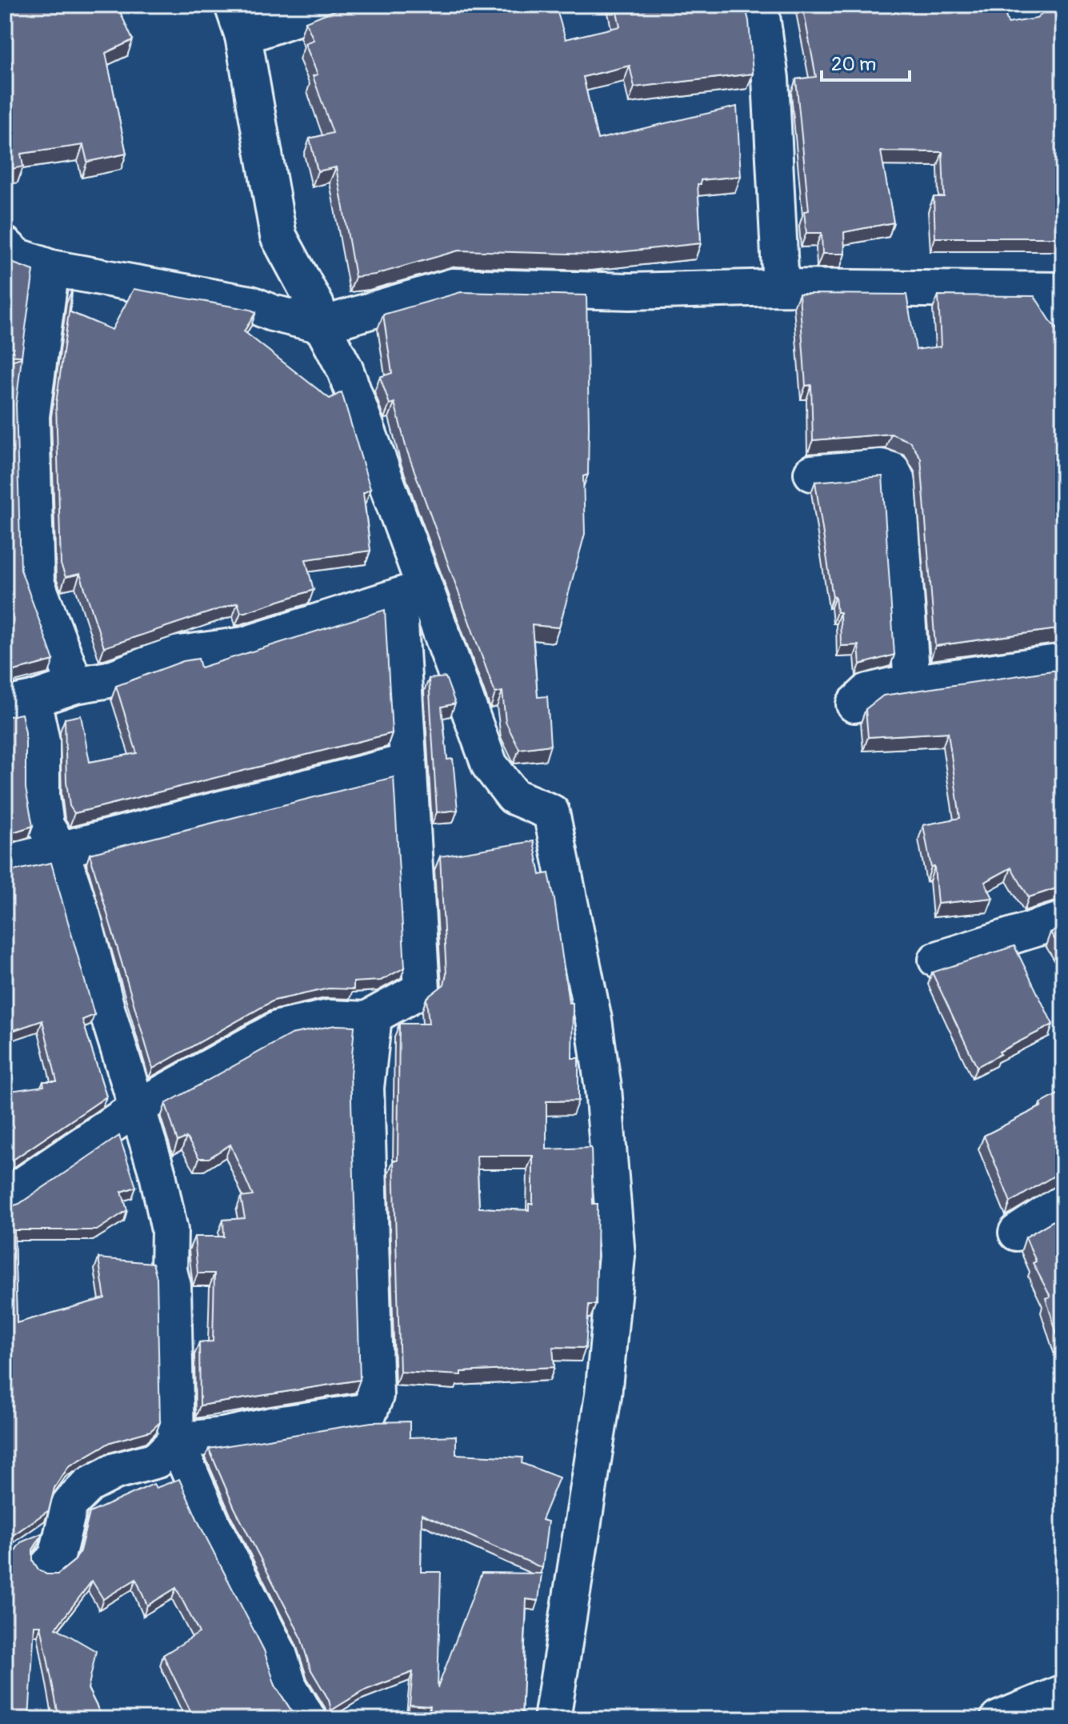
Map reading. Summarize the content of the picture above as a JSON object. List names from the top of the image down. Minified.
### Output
{"scale_bar":"20 m"}
